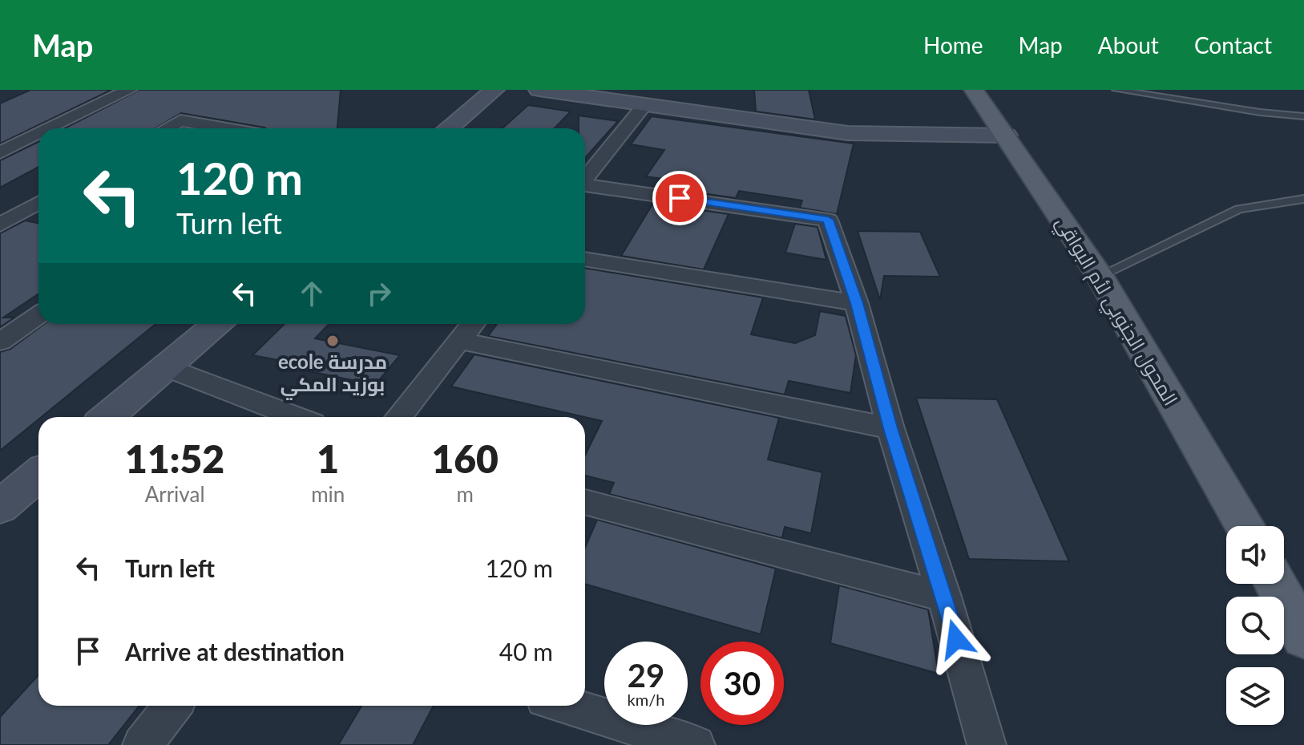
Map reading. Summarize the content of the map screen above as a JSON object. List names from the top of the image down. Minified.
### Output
{"streets":{"main road":["المحول الجنوبي لأم البواقي"]},"places":["ecole مدرسة بوزيد المكي"],"page":{"header":"Map","nav":["Home","Map","About","Contact"],"turn":["120 m","Turn left"],"eta":["11:52","Arrival","1","min","160","m"],"list":[{"name":"Turn left","value":"120 m"},{"name":"Arrive at destination","value":"40 m"}],"speed":"29 km/h","limit":"30"}}
